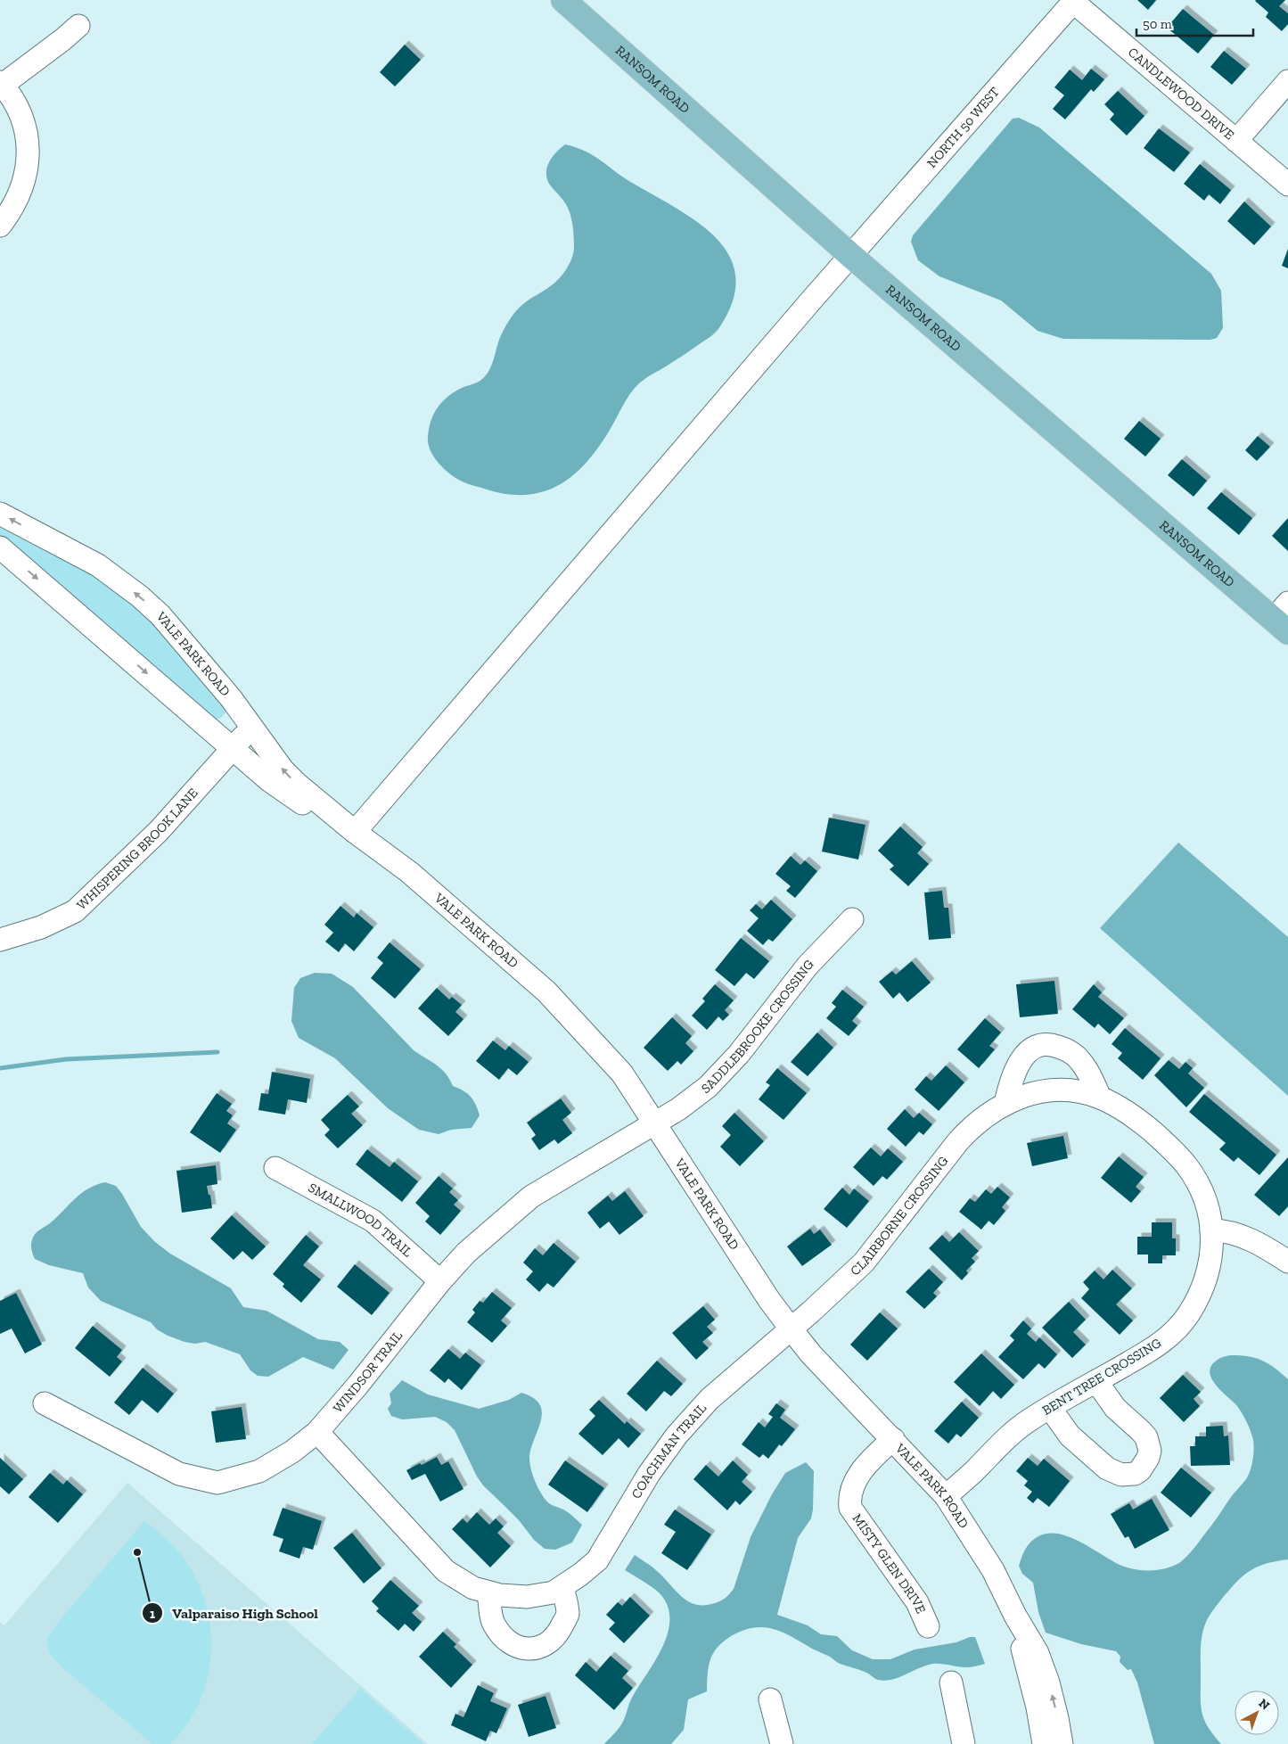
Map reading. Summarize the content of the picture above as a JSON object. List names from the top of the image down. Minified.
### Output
{"streets":{"main road":["RANSOM ROAD"],"street":["CANDLEWOOD DRIVE","NORTH 50 WEST","VALE PARK ROAD","WHISPERING BROOK LANE","SADDLEBROOKE CROSSING","CLAIRBORNE CROSSING","SMALLWOOD TRAIL","WINDSOR TRAIL","BENT TREE CROSSING","COACHMAN TRAIL","MISTY GLEN DRIVE"]},"crossings":[["RANSOM ROAD","NORTH 50 WEST"],["CANDLEWOOD DRIVE","NORTH 50 WEST"],["NORTH 50 WEST","VALE PARK ROAD"],["VALE PARK ROAD","WHISPERING BROOK LANE"],["VALE PARK ROAD","SADDLEBROOKE CROSSING"],["VALE PARK ROAD","CLAIRBORNE CROSSING"],["VALE PARK ROAD","WINDSOR TRAIL"],["VALE PARK ROAD","BENT TREE CROSSING"],["VALE PARK ROAD","COACHMAN TRAIL"],["VALE PARK ROAD","MISTY GLEN DRIVE"],["SADDLEBROOKE CROSSING","WINDSOR TRAIL"],["CLAIRBORNE CROSSING","BENT TREE CROSSING"],["CLAIRBORNE CROSSING","COACHMAN TRAIL"],["SMALLWOOD TRAIL","WINDSOR TRAIL"],["WINDSOR TRAIL","COACHMAN TRAIL"]],"places":["Valparaiso High School"],"scale_bar":"50 m","north":"top right"}
